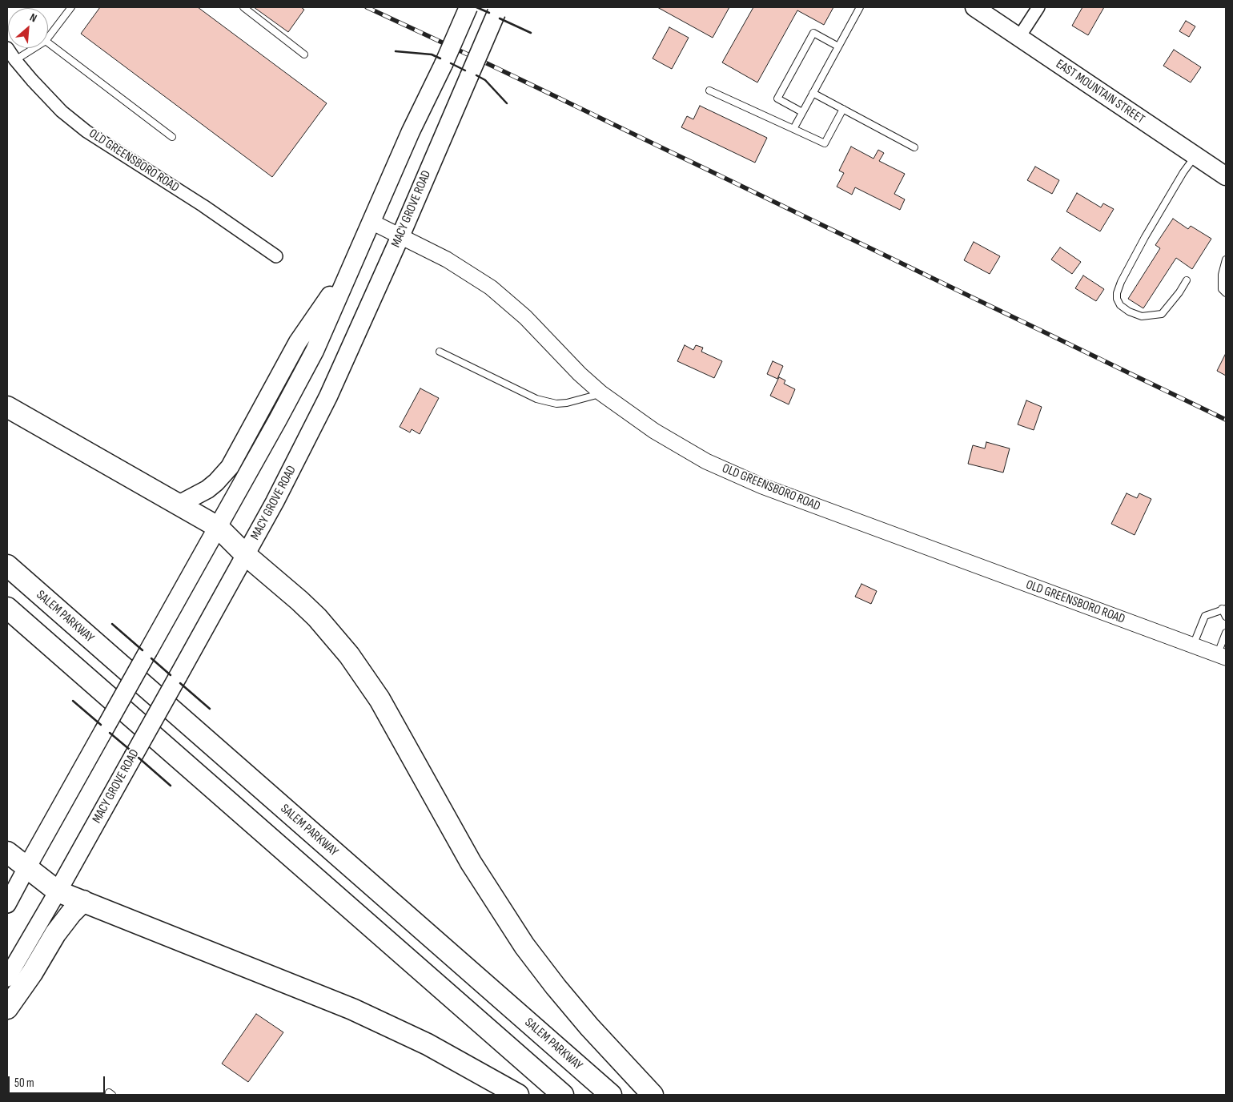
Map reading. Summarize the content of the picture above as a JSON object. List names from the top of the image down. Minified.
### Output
{"streets":{"highway":["SALEM PARKWAY"],"main road":["EAST MOUNTAIN STREET","MACY GROVE ROAD"],"street":["OLD GREENSBORO ROAD"]},"crossings":[["OLD GREENSBORO ROAD","MACY GROVE ROAD"]],"scale_bar":"50 m","north":"top right"}
